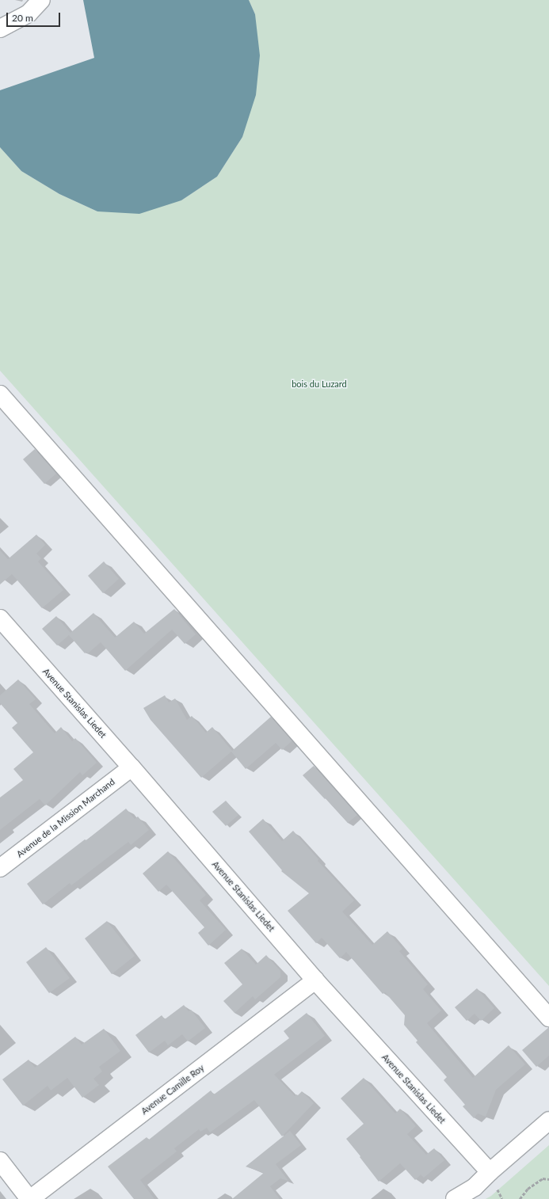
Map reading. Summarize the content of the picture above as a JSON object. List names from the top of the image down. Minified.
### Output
{"streets":{"street":["Avenue Stanislas Liedet","Avenue de la Mission Marchand","Avenue Camille Roy"]},"crossings":[["Avenue Stanislas Liedet","Avenue de la Mission Marchand"],["Avenue Stanislas Liedet","Avenue Camille Roy"]],"parks":["bois du Luzard"],"scale_bar":"20 m"}
